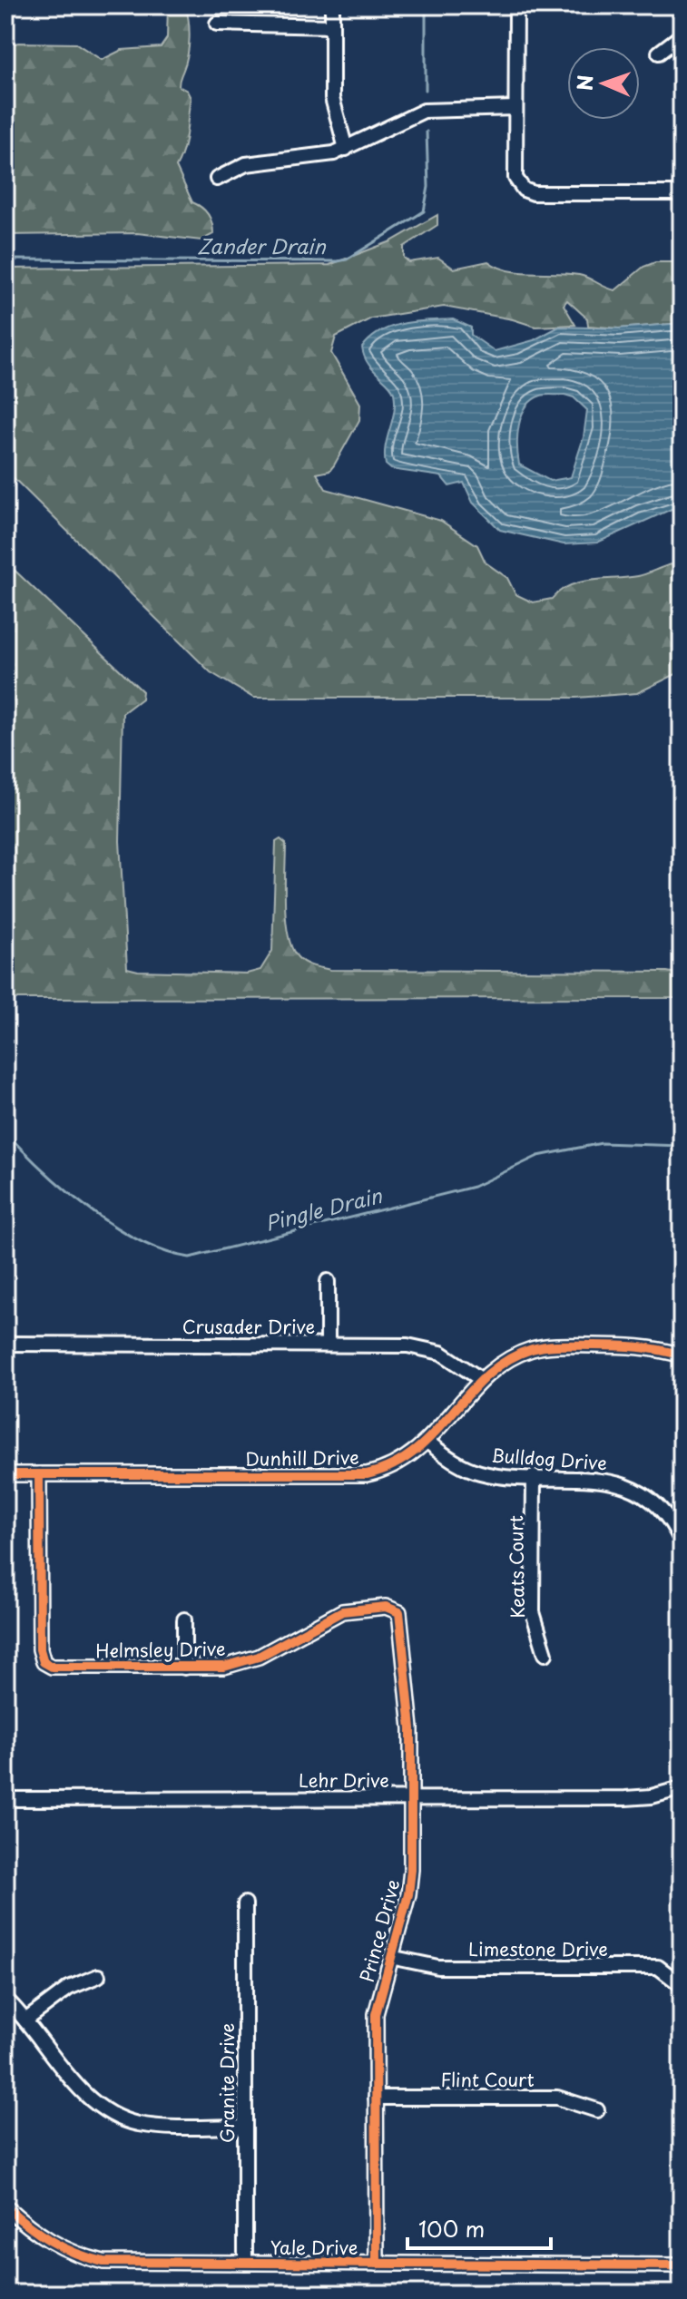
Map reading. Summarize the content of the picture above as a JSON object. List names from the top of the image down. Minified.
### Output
{"streets":{"street":["Crusader Drive","Dunhill Drive","Bulldog Drive","Keats Court","Helmsley Drive","Lehr Drive","Prince Drive","Limestone Drive","Flint Court","Granite Drive","Yale Drive"]},"crossings":[["Crusader Drive","Dunhill Drive"],["Dunhill Drive","Bulldog Drive"],["Dunhill Drive","Helmsley Drive"],["Bulldog Drive","Keats Court"],["Helmsley Drive","Prince Drive"],["Lehr Drive","Prince Drive"],["Prince Drive","Limestone Drive"],["Prince Drive","Flint Court"],["Prince Drive","Yale Drive"],["Granite Drive","Yale Drive"]],"water":["Zander Drain","Pingle Drain"],"scale_bar":"100 m","north":"left"}
